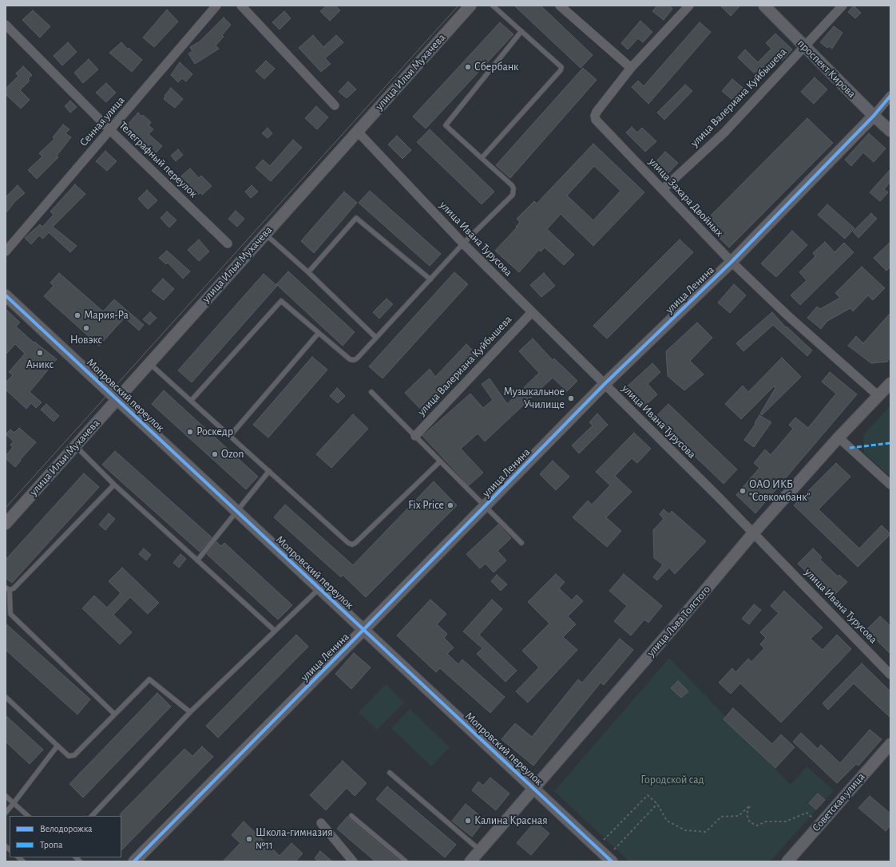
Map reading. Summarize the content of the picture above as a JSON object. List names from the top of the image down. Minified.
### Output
{"streets":{"street":["проспект Кирова","улица Ильи Мухачева","улица Валериана Куйбышева","Сенная улица","Телеграфный переулок","улица Захара Двойных","улица Ивана Турусова","улица Ленина","Мопровский переулок","улица Льва Толстого","Советская улица"]},"crossings":[["проспект Кирова","улица Валериана Куйбышева"],["проспект Кирова","улица Ленина"],["улица Ильи Мухачева","улица Ивана Турусова"],["улица Ильи Мухачева","Мопровский переулок"],["улица Валериана Куйбышева","улица Захара Двойных"],["улица Валериана Куйбышева","улица Ивана Турусова"],["Сенная улица","Телеграфный переулок"],["улица Захара Двойных","улица Ленина"],["улица Захара Двойных","улица Льва Толстого"],["улица Ивана Турусова","улица Ленина"],["улица Ивана Турусова","улица Льва Толстого"],["улица Ленина","Мопровский переулок"],["Мопровский переулок","улица Льва Толстого"]],"parks":["Городской сад"],"places":["Сбербанк","Мария-Ра","Новэкс","Аникс","Музыкальное Училище","Роскедр","Ozon","ОАО ИКБ \"Совкомбанк\"","Fix Price","Калина Красная","Школа-гимназия №11"],"legend":["Велодорожка","Тропа"]}
